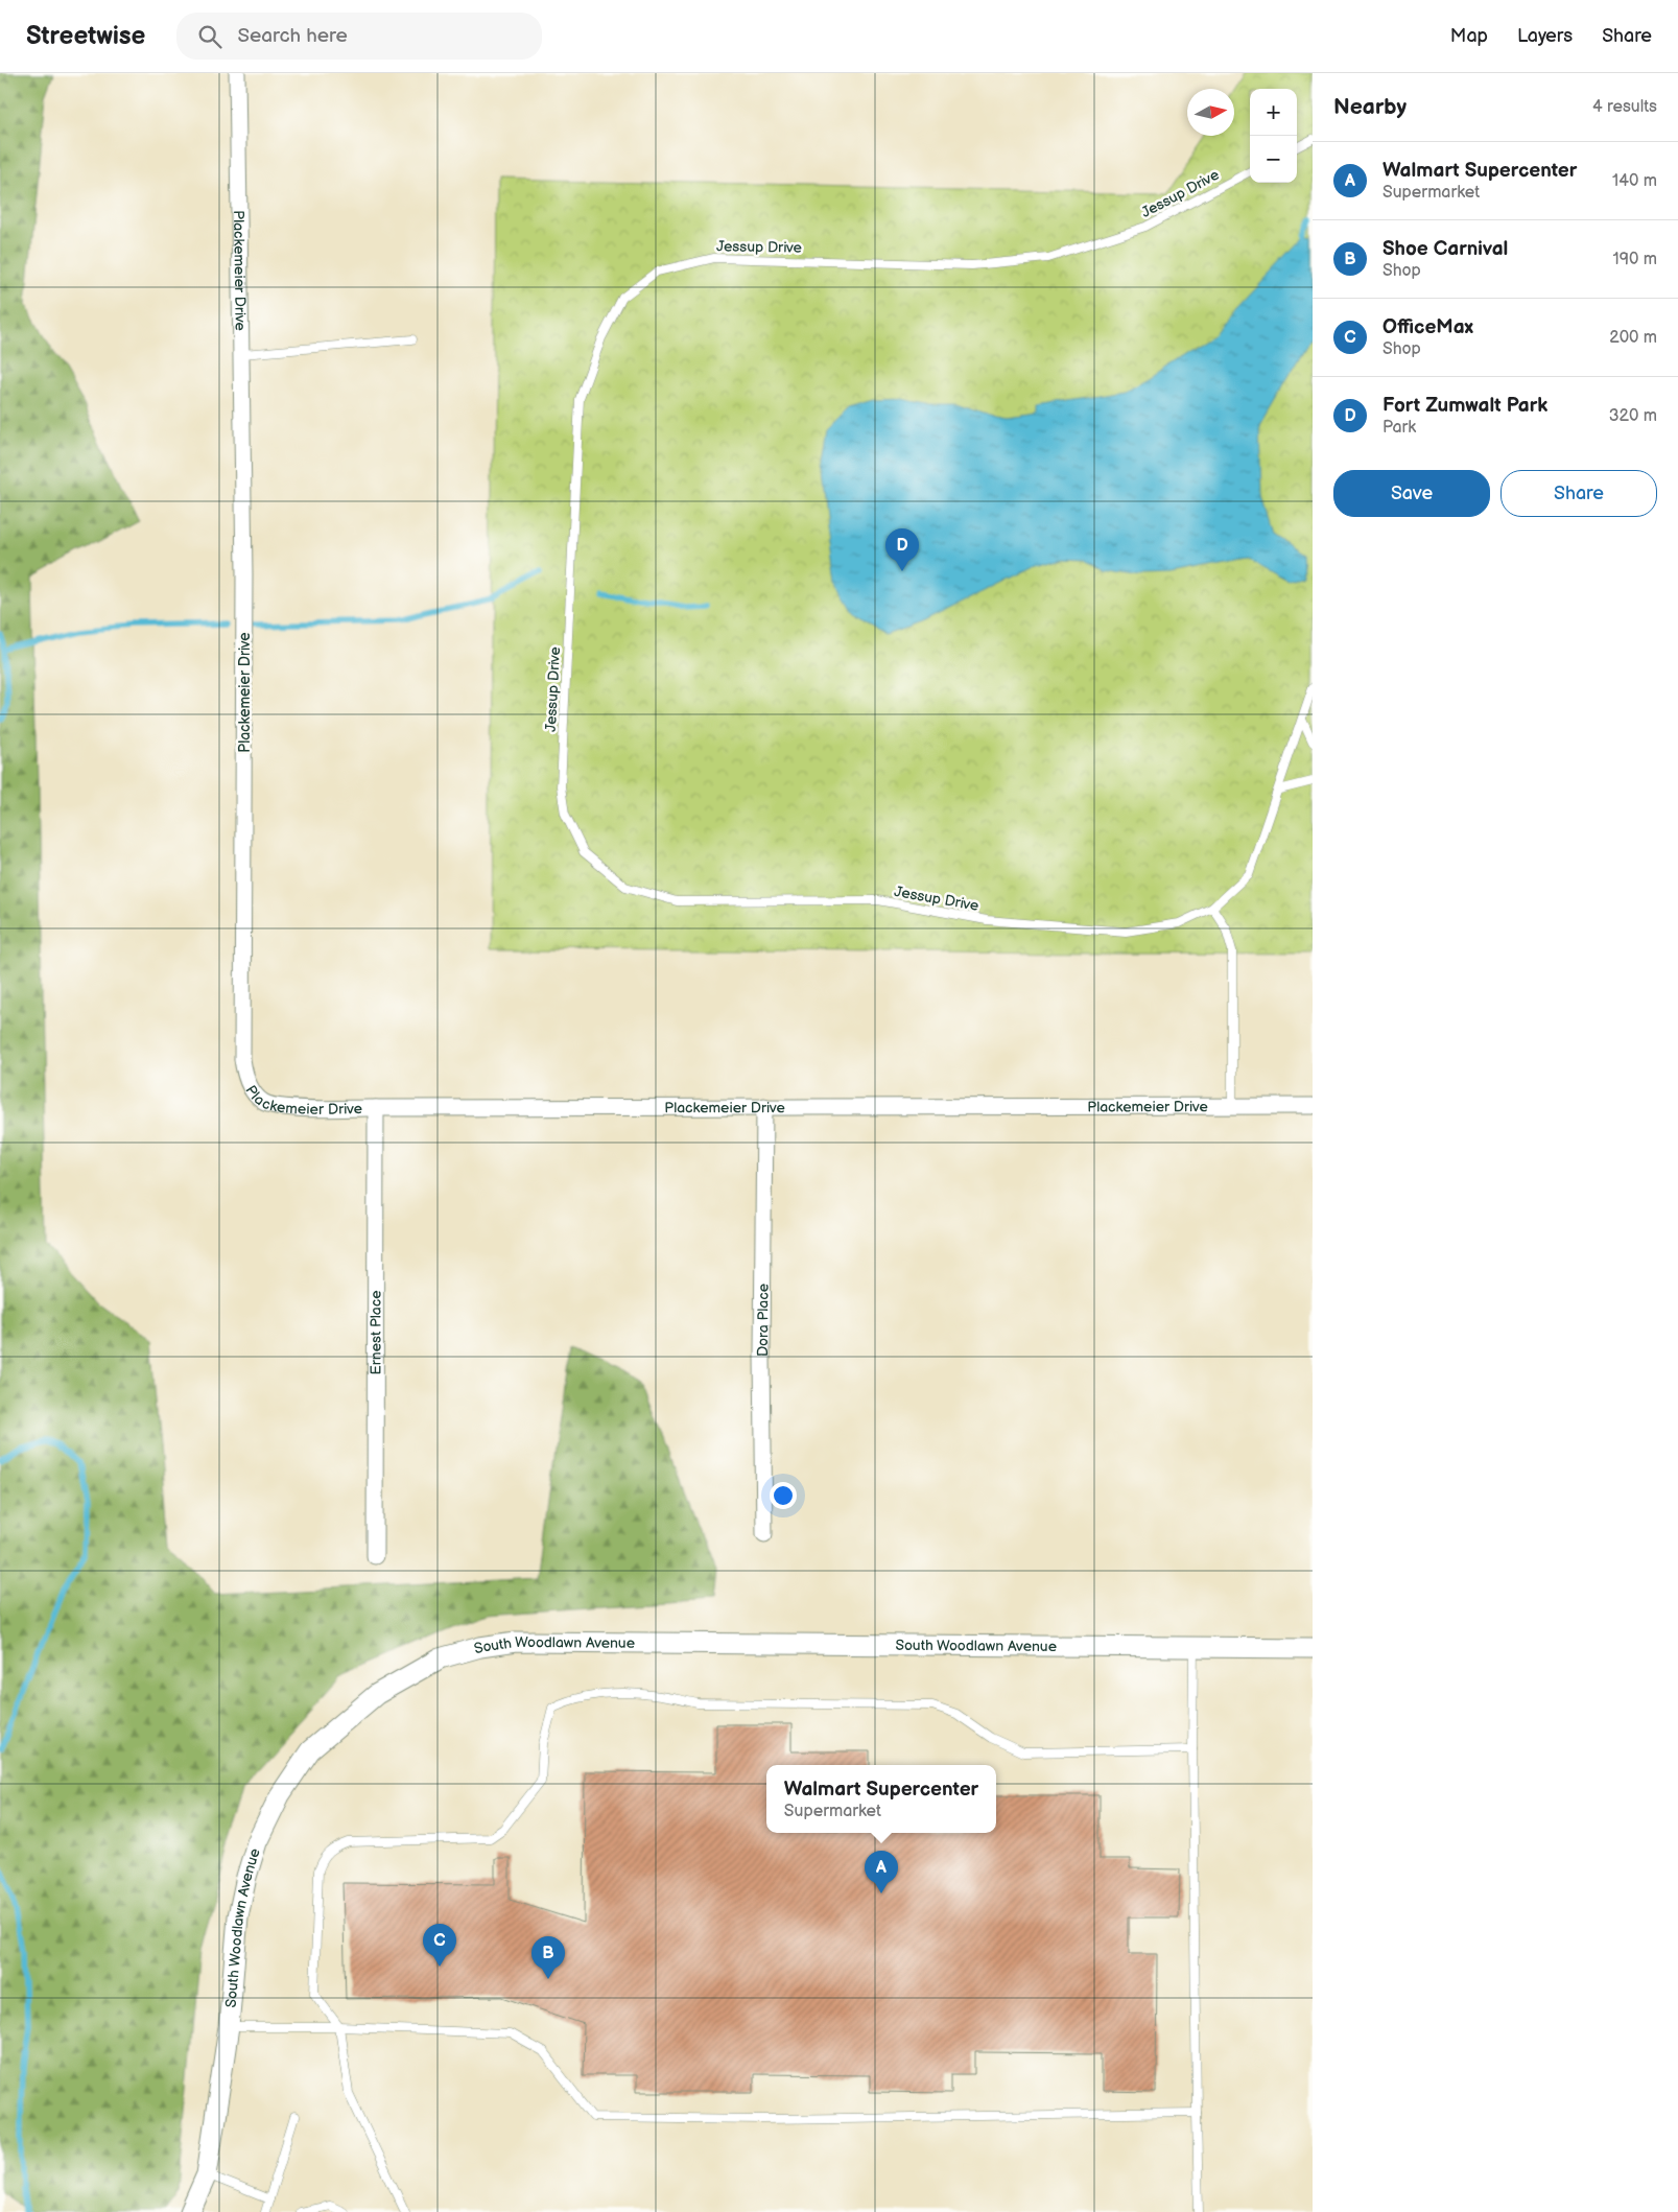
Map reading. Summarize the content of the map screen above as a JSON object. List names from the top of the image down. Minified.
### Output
{"streets":{"street":["Plackemeier Drive","Dora Place","Ernest Place","South Woodlawn Avenue"],"lane":["Jessup Drive"]},"crossings":[["Plackemeier Drive","Dora Place"],["Plackemeier Drive","Ernest Place"]],"north":"right","page":{"header":"Streetwise","search":"Search here","nav":["Map","Layers","Share"],"heading":["Nearby","4 results"],"map_buttons":["+","−"],"list":[{"mark":"A","name":"Walmart Supercenter","note":"Supermarket","value":"140 m"},{"mark":"B","name":"Shoe Carnival","note":"Shop","value":"190 m"},{"mark":"C","name":"OfficeMax","note":"Shop","value":"200 m"},{"mark":"D","name":"Fort Zumwalt Park","note":"Park","value":"320 m"}],"buttons":["Save","Share"],"pins":["D","A","C","B"],"popup":["Walmart Supercenter","Supermarket"]}}
